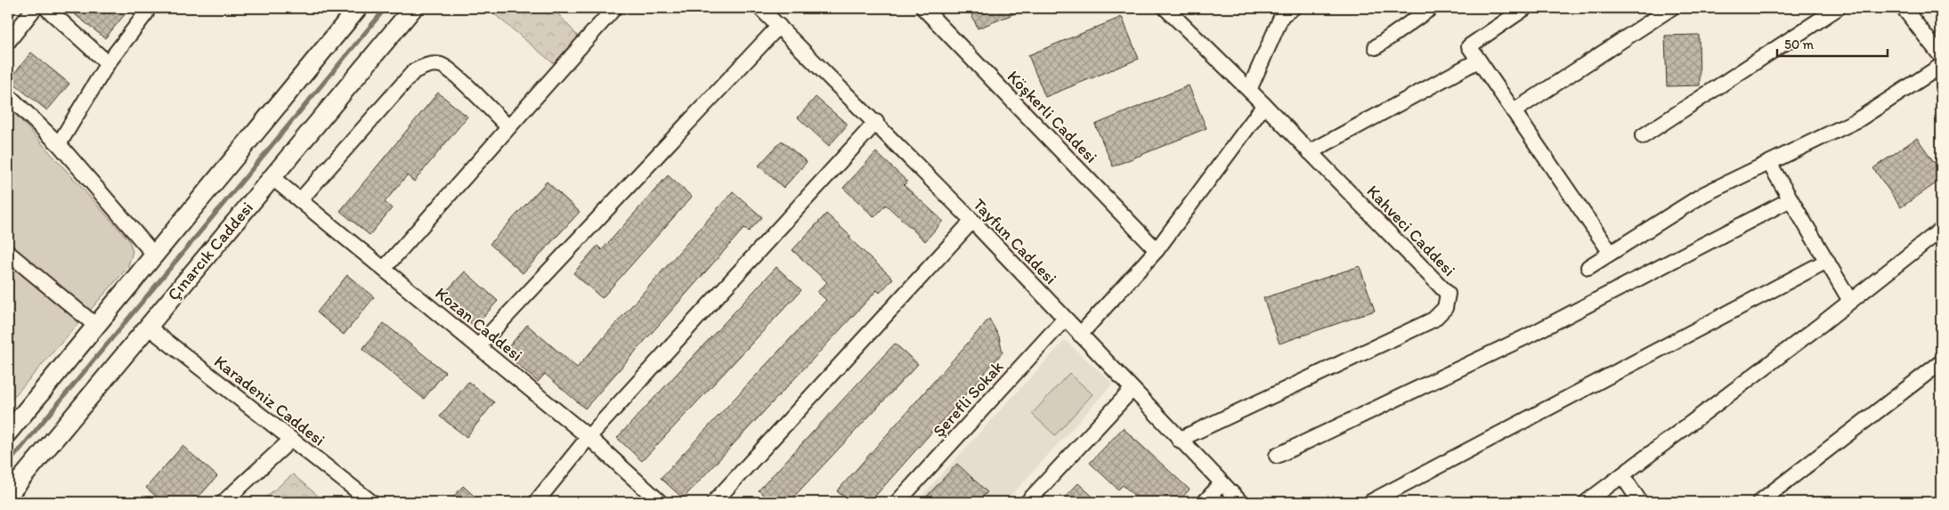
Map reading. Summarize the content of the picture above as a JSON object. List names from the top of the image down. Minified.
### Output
{"streets":{"main road":["Çınarcık Caddesi"],"street":["Köşkerli Caddesi","Kahveci Caddesi","Tayfun Caddesi","Kozan Caddesi","Şerefli Sokak","Karadeniz Caddesi"]},"crossings":[["Kahveci Caddesi","Tayfun Caddesi"],["Tayfun Caddesi","Şerefli Sokak"],["Çınarcık Caddesi","Kozan Caddesi"],["Çınarcık Caddesi","Karadeniz Caddesi"]],"scale_bar":"50 m"}
